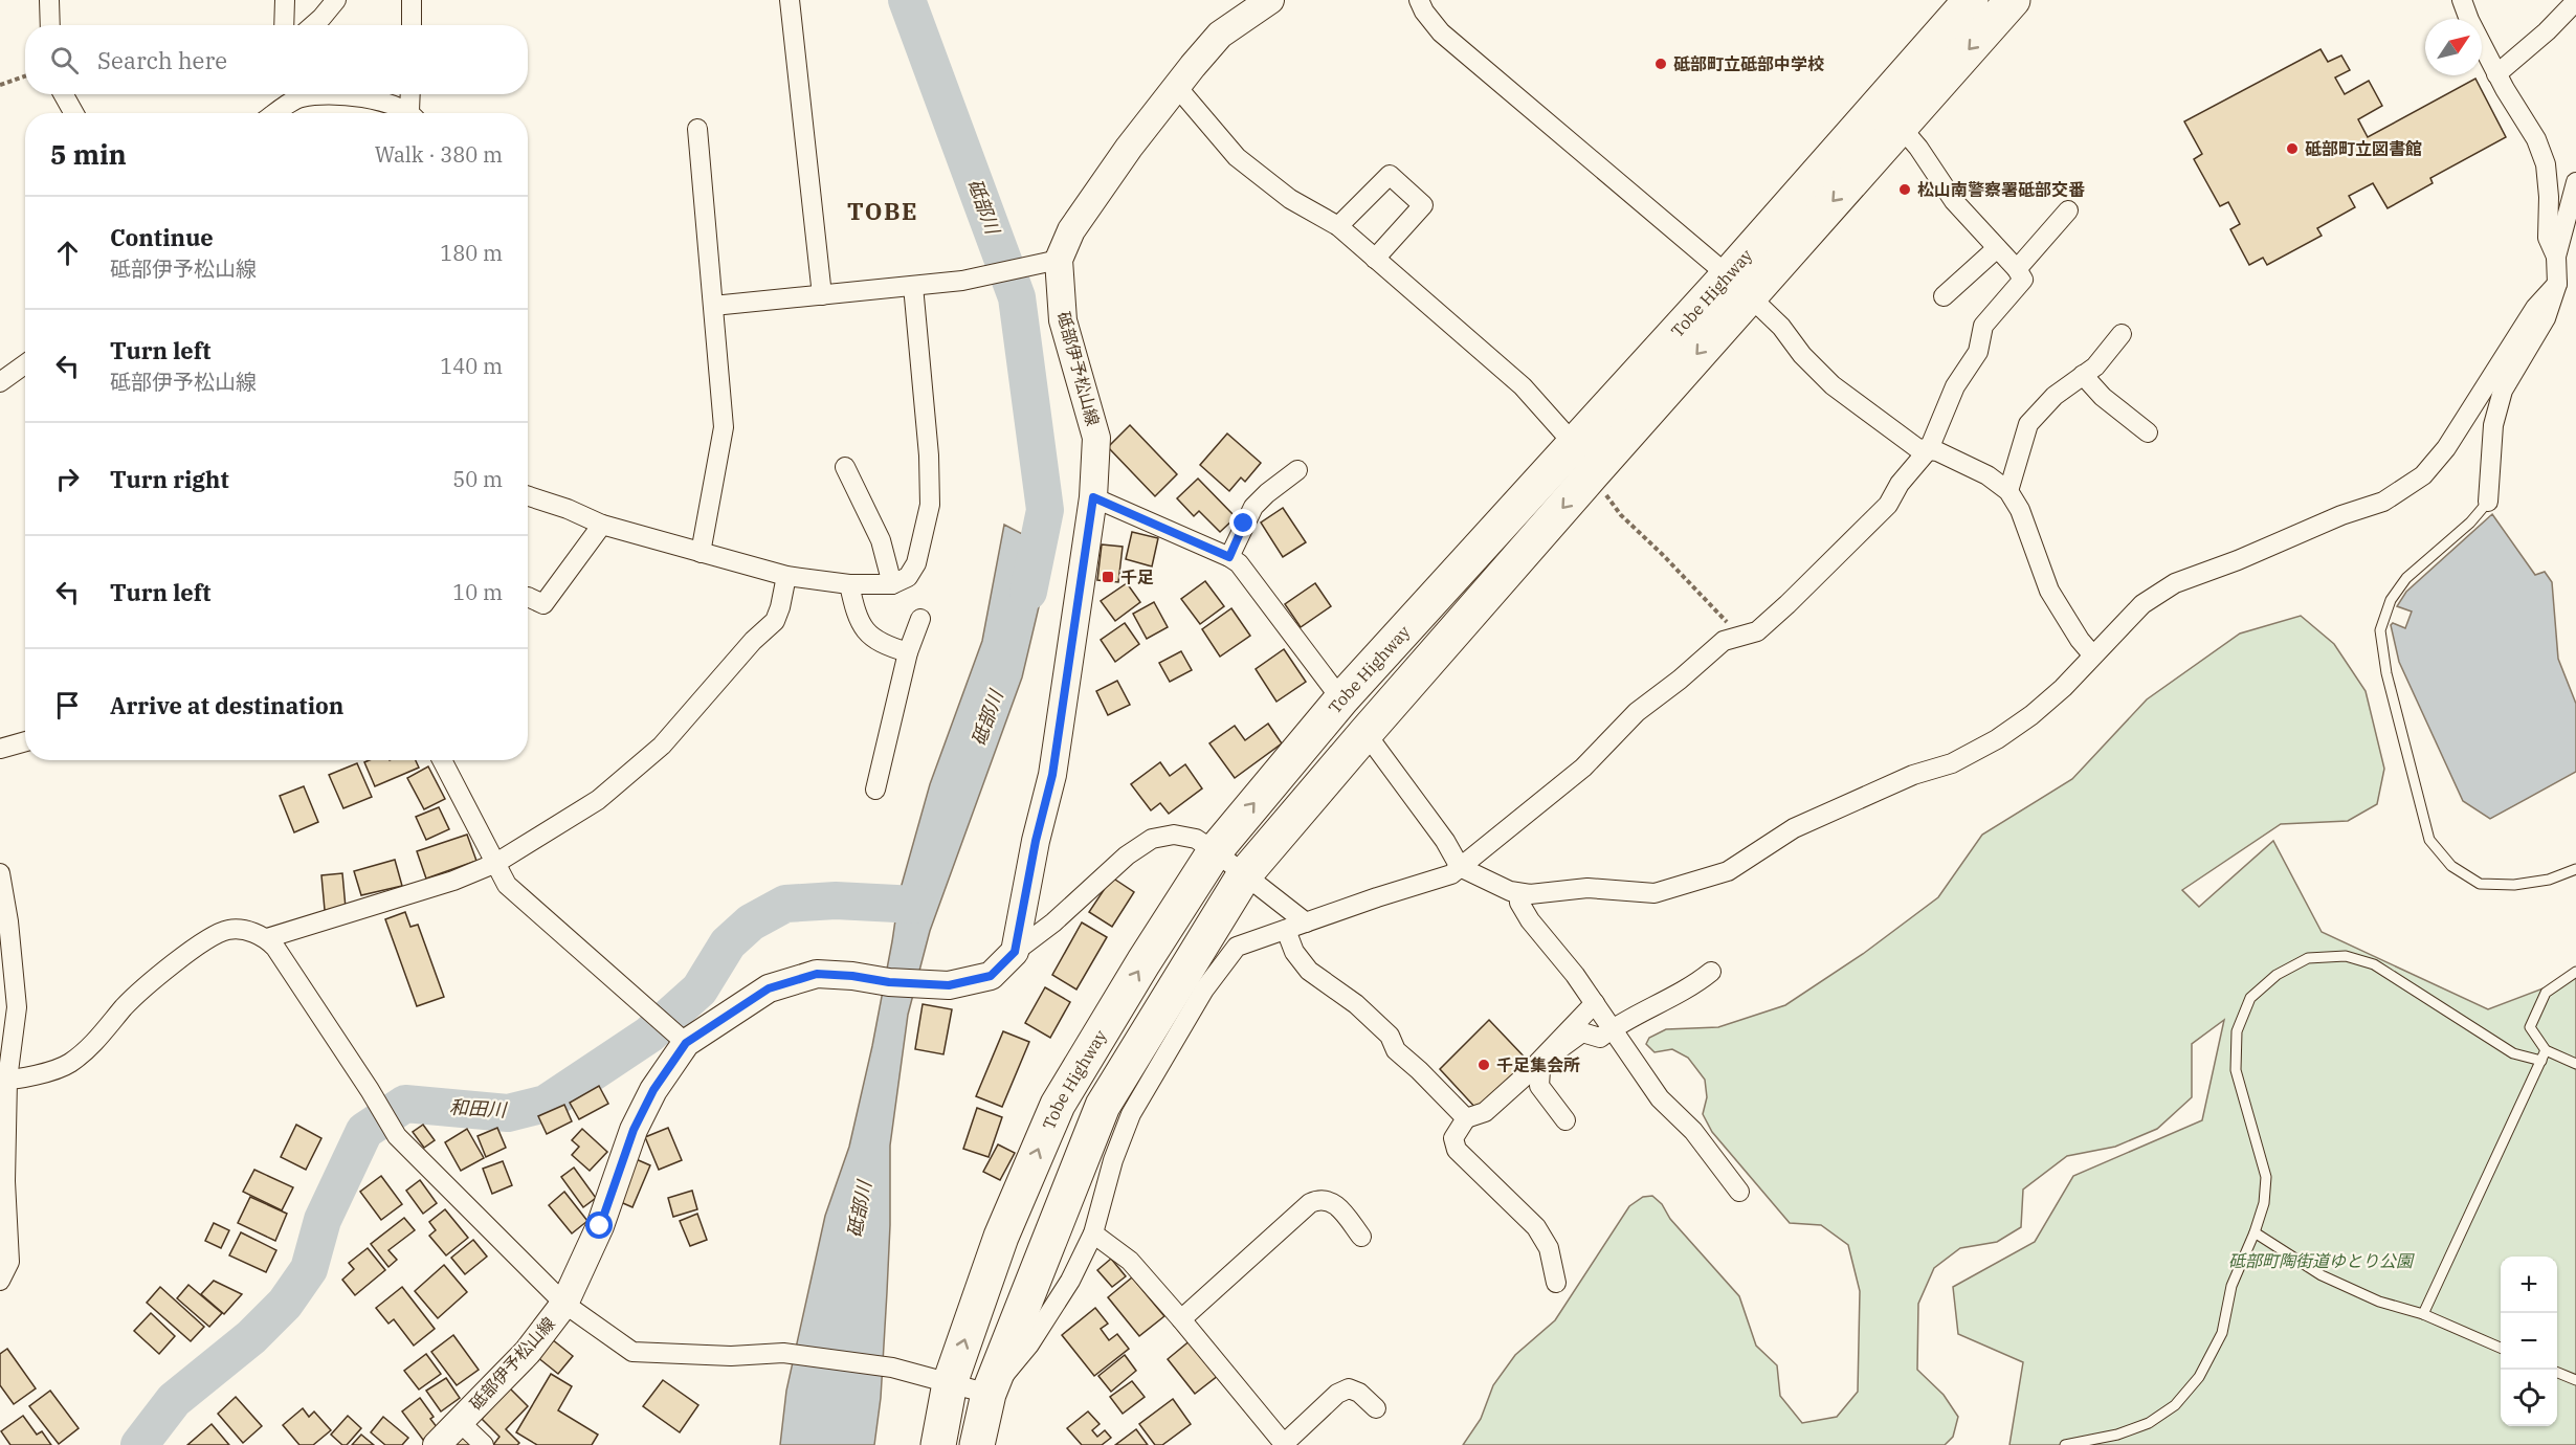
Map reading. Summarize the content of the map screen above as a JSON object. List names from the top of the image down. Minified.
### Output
{"streets":{"highway":["Tobe Highway"],"main road":["砥部伊予松山線"]},"districts":["TOBE"],"water":["砥部川","和田川"],"parks":["砥部町陶街道ゆとり公園"],"places":{"other":["砥部町立砥部中学校","砥部町立図書館","松山南警察署砥部交番","千足集会所"],"transit":["千足"]},"north":"top right","page":{"search":"Search here","heading":["5 min","Walk · 380 m"],"list":[["Continue","砥部伊予松山線","180 m"],["Turn left","砥部伊予松山線","140 m"],["Turn right","50 m"],["Turn left","10 m"],"Arrive at destination"],"map_buttons":["+","−"]}}
